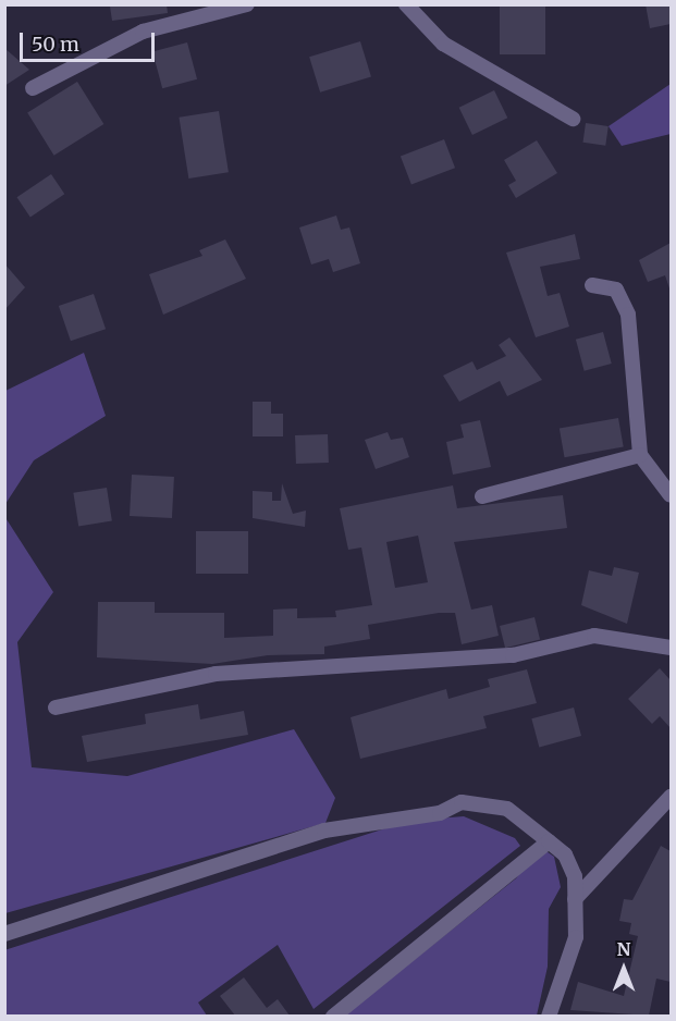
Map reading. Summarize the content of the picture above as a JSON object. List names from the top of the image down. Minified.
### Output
{"scale_bar":"50 m","north":"top"}
